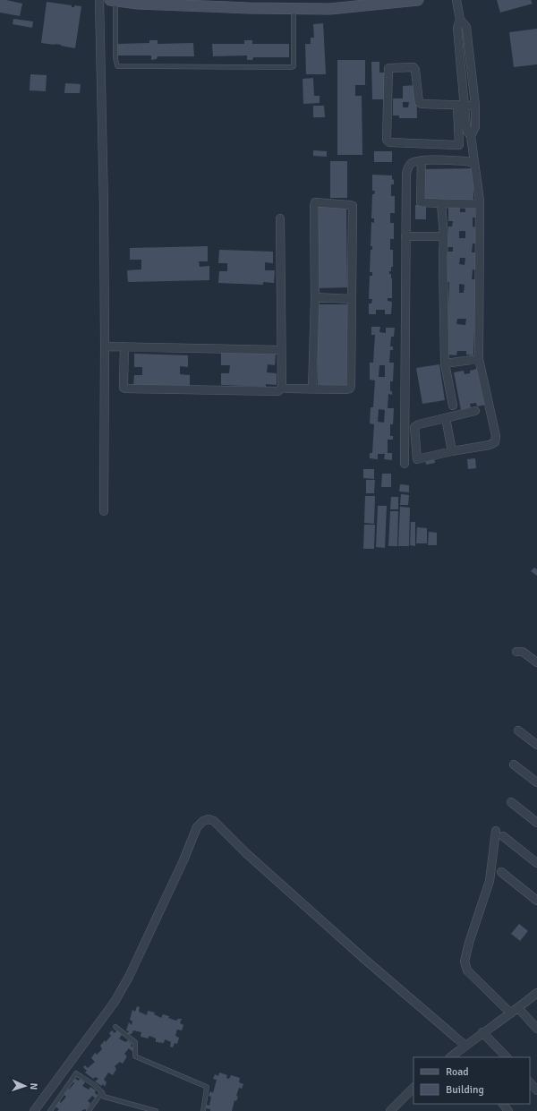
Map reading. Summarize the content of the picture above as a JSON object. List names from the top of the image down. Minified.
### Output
{"legend":["Road","Building"],"north":"right"}
